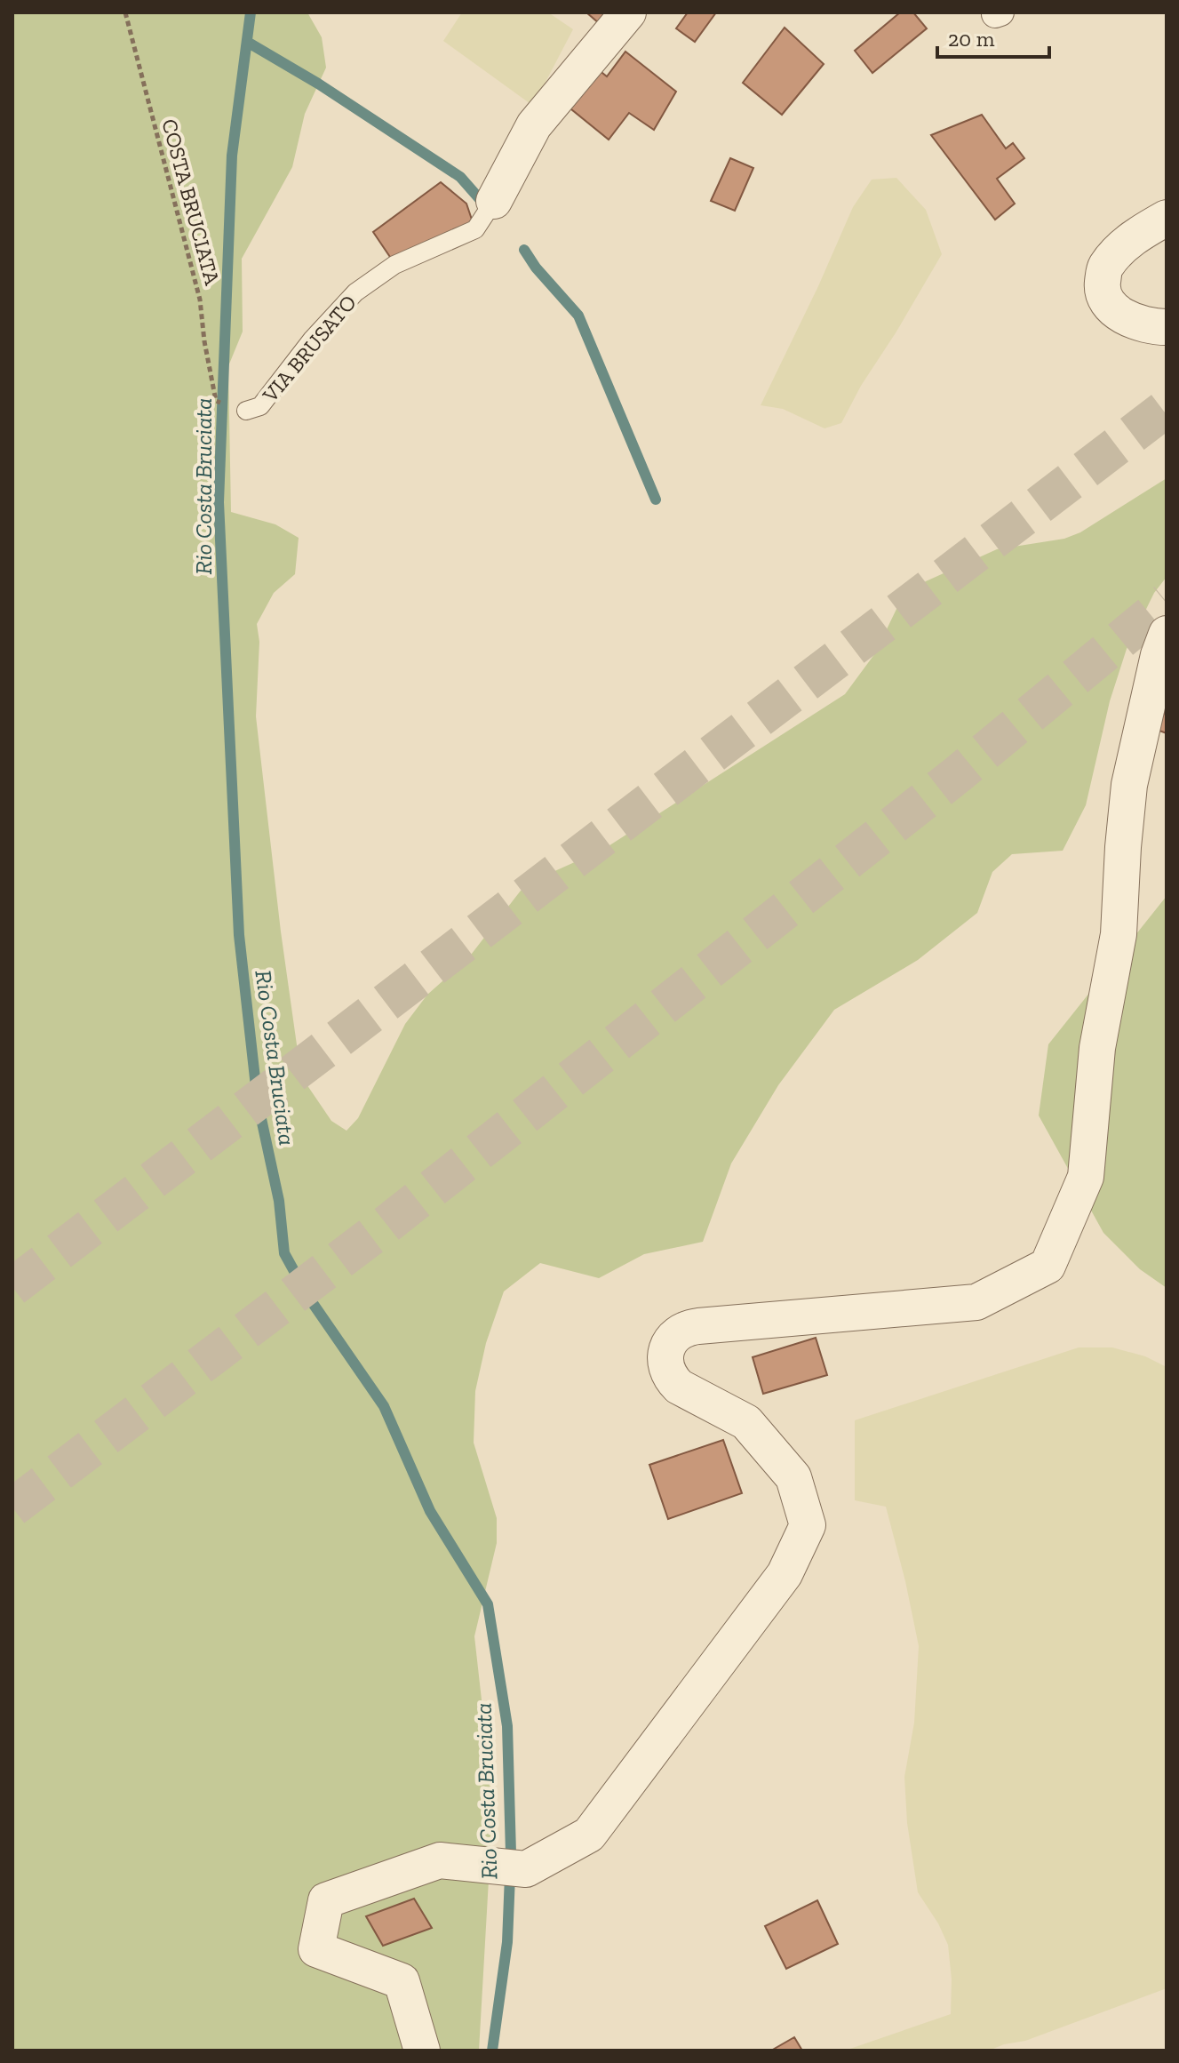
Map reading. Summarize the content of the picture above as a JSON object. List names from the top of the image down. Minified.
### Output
{"streets":{"street":["VIA BRUSATO"],"path":["COSTA BRUCIATA"]},"water":["Rio Costa Bruciata"],"scale_bar":"20 m"}
